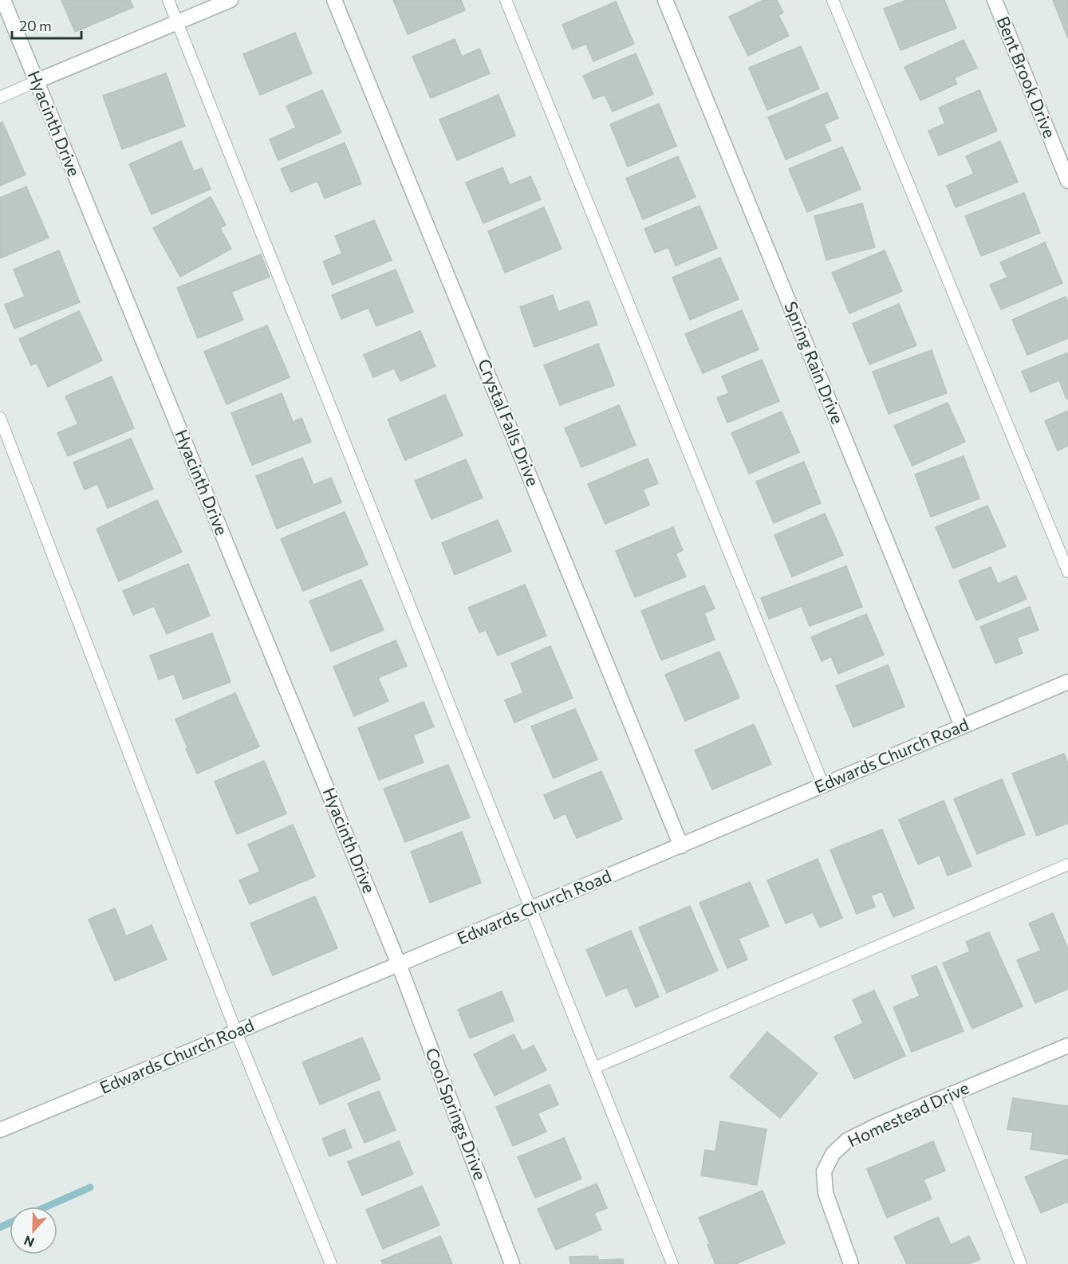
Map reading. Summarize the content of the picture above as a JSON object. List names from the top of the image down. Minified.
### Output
{"streets":{"street":["Bent Brook Drive","Hyacinth Drive","Spring Rain Drive","Crystal Falls Drive","Edwards Church Road","Cool Springs Drive","Homestead Drive"]},"crossings":[["Hyacinth Drive","Edwards Church Road"],["Hyacinth Drive","Cool Springs Drive"],["Spring Rain Drive","Edwards Church Road"],["Crystal Falls Drive","Edwards Church Road"],["Edwards Church Road","Cool Springs Drive"]],"scale_bar":"20 m","north":"bottom"}
